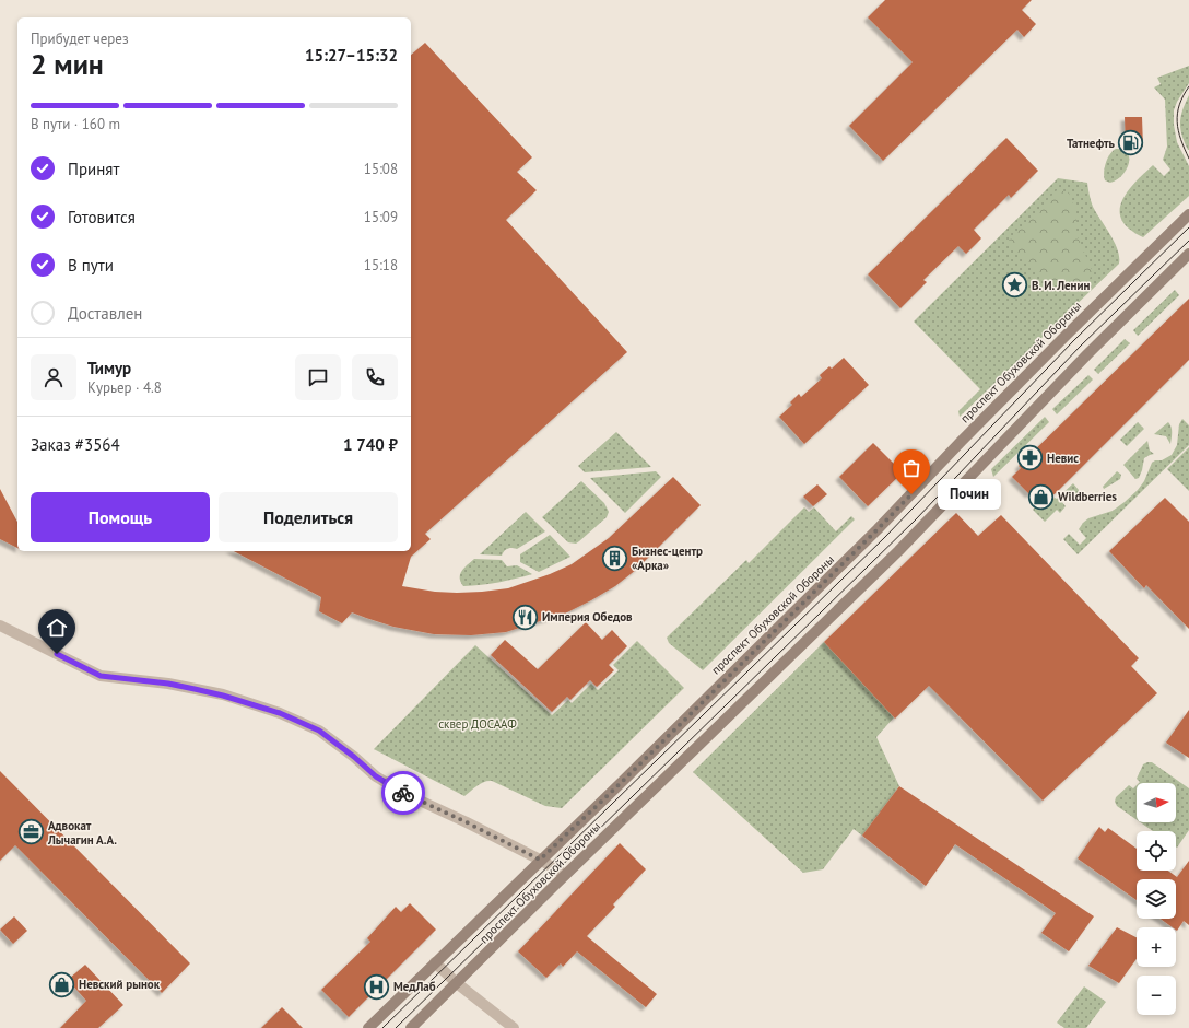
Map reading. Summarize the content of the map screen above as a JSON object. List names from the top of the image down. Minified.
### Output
{"streets":{"main road":["проспект Обуховской Обороны"]},"parks":["сквер ДОСААФ"],"places":{"fuel station":["Татнефть"],"place":["В. И. Ленин"],"pharmacy":["Невис"],"other":["Почин"],"shop":["Wildberries","Невский рынок"],"building":["Бизнес-центр «Арка»"],"restaurant":["Империя Обедов"],"office":["Адвокат Лычагин А.А."],"hospital":["МедЛаб"]},"north":"right","page":{"heading":["2 мин","Прибудет через","15:27–15:32"],"panel":["Тимур","Курьер · 4.8","Заказ #3564","1 740 ₽"],"bar":"В пути · 160 m","list":[["Принят","15:08"],["Готовится","15:09"],["В пути","15:18"],"Доставлен"],"bubble":"Почин","buttons":["Помощь","Поделиться"],"map_buttons":["+","−"]}}
